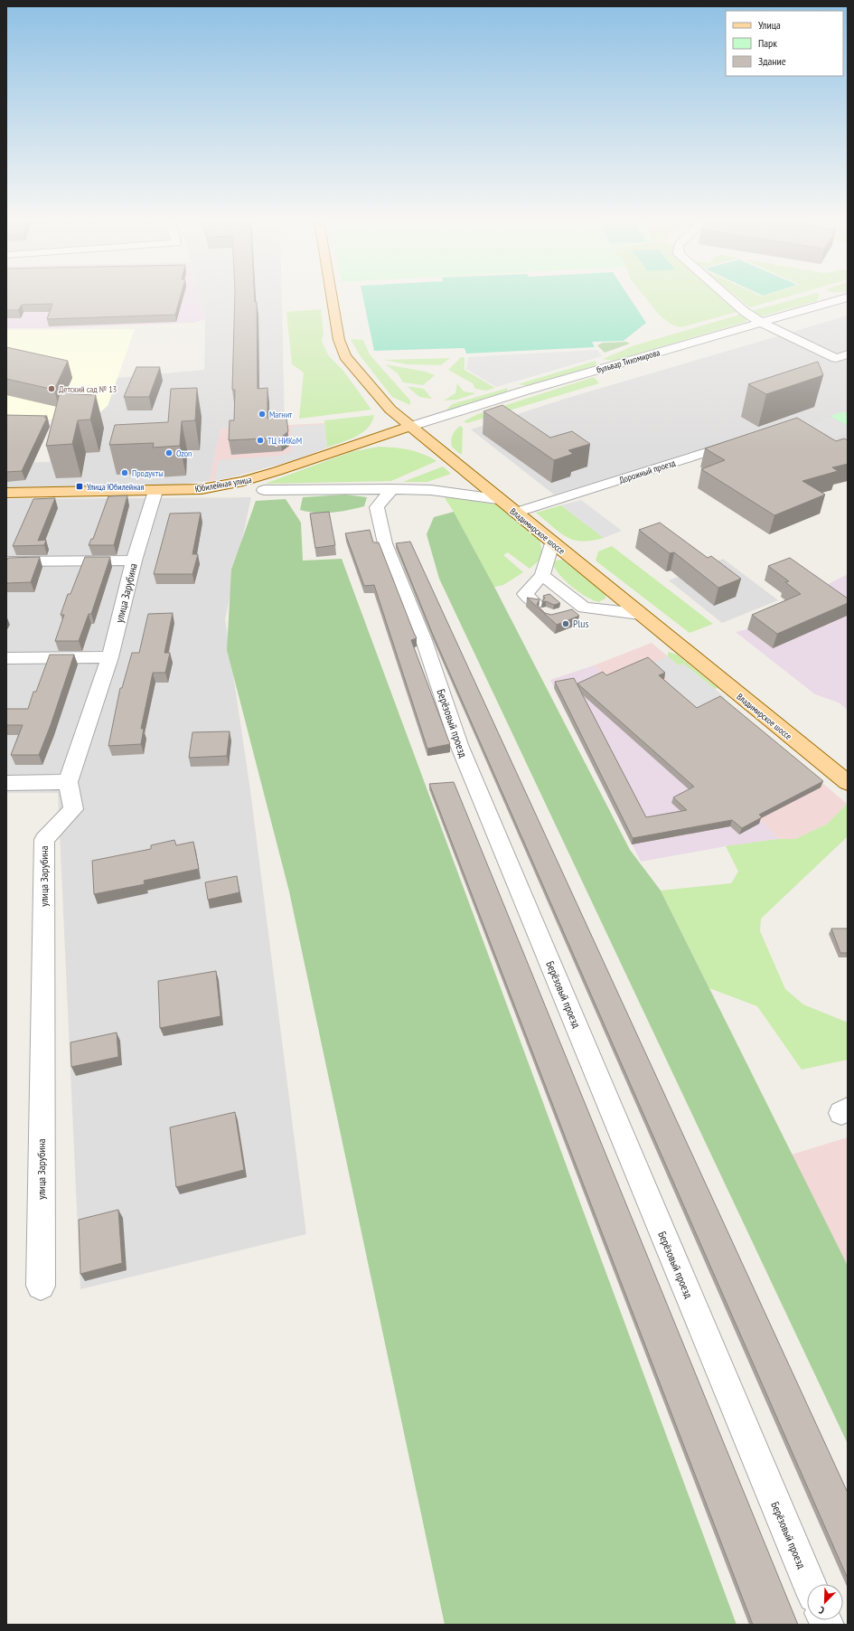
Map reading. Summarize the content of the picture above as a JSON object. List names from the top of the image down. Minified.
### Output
{"streets":{"main road":["Юбилейная улица","Владимирское шоссе"],"street":["бульвар Тихомирова","Дорожный проезд","улица Зарубина","Берёзовый проезд"]},"crossings":[["бульвар Тихомирова","Юбилейная улица"],["бульвар Тихомирова","Владимирское шоссе"],["Дорожный проезд","Владимирское шоссе"],["Юбилейная улица","Владимирское шоссе"],["Юбилейная улица","улица Зарубина"]],"places":{"other":["Детский сад № 13","Магнит","ТЦ НИКоМ","Ozon","Продукты","Plus"],"transit":["Улица Юбилейная"]},"legend":["Улица","Парк","Здание"],"north":"bottom left"}
